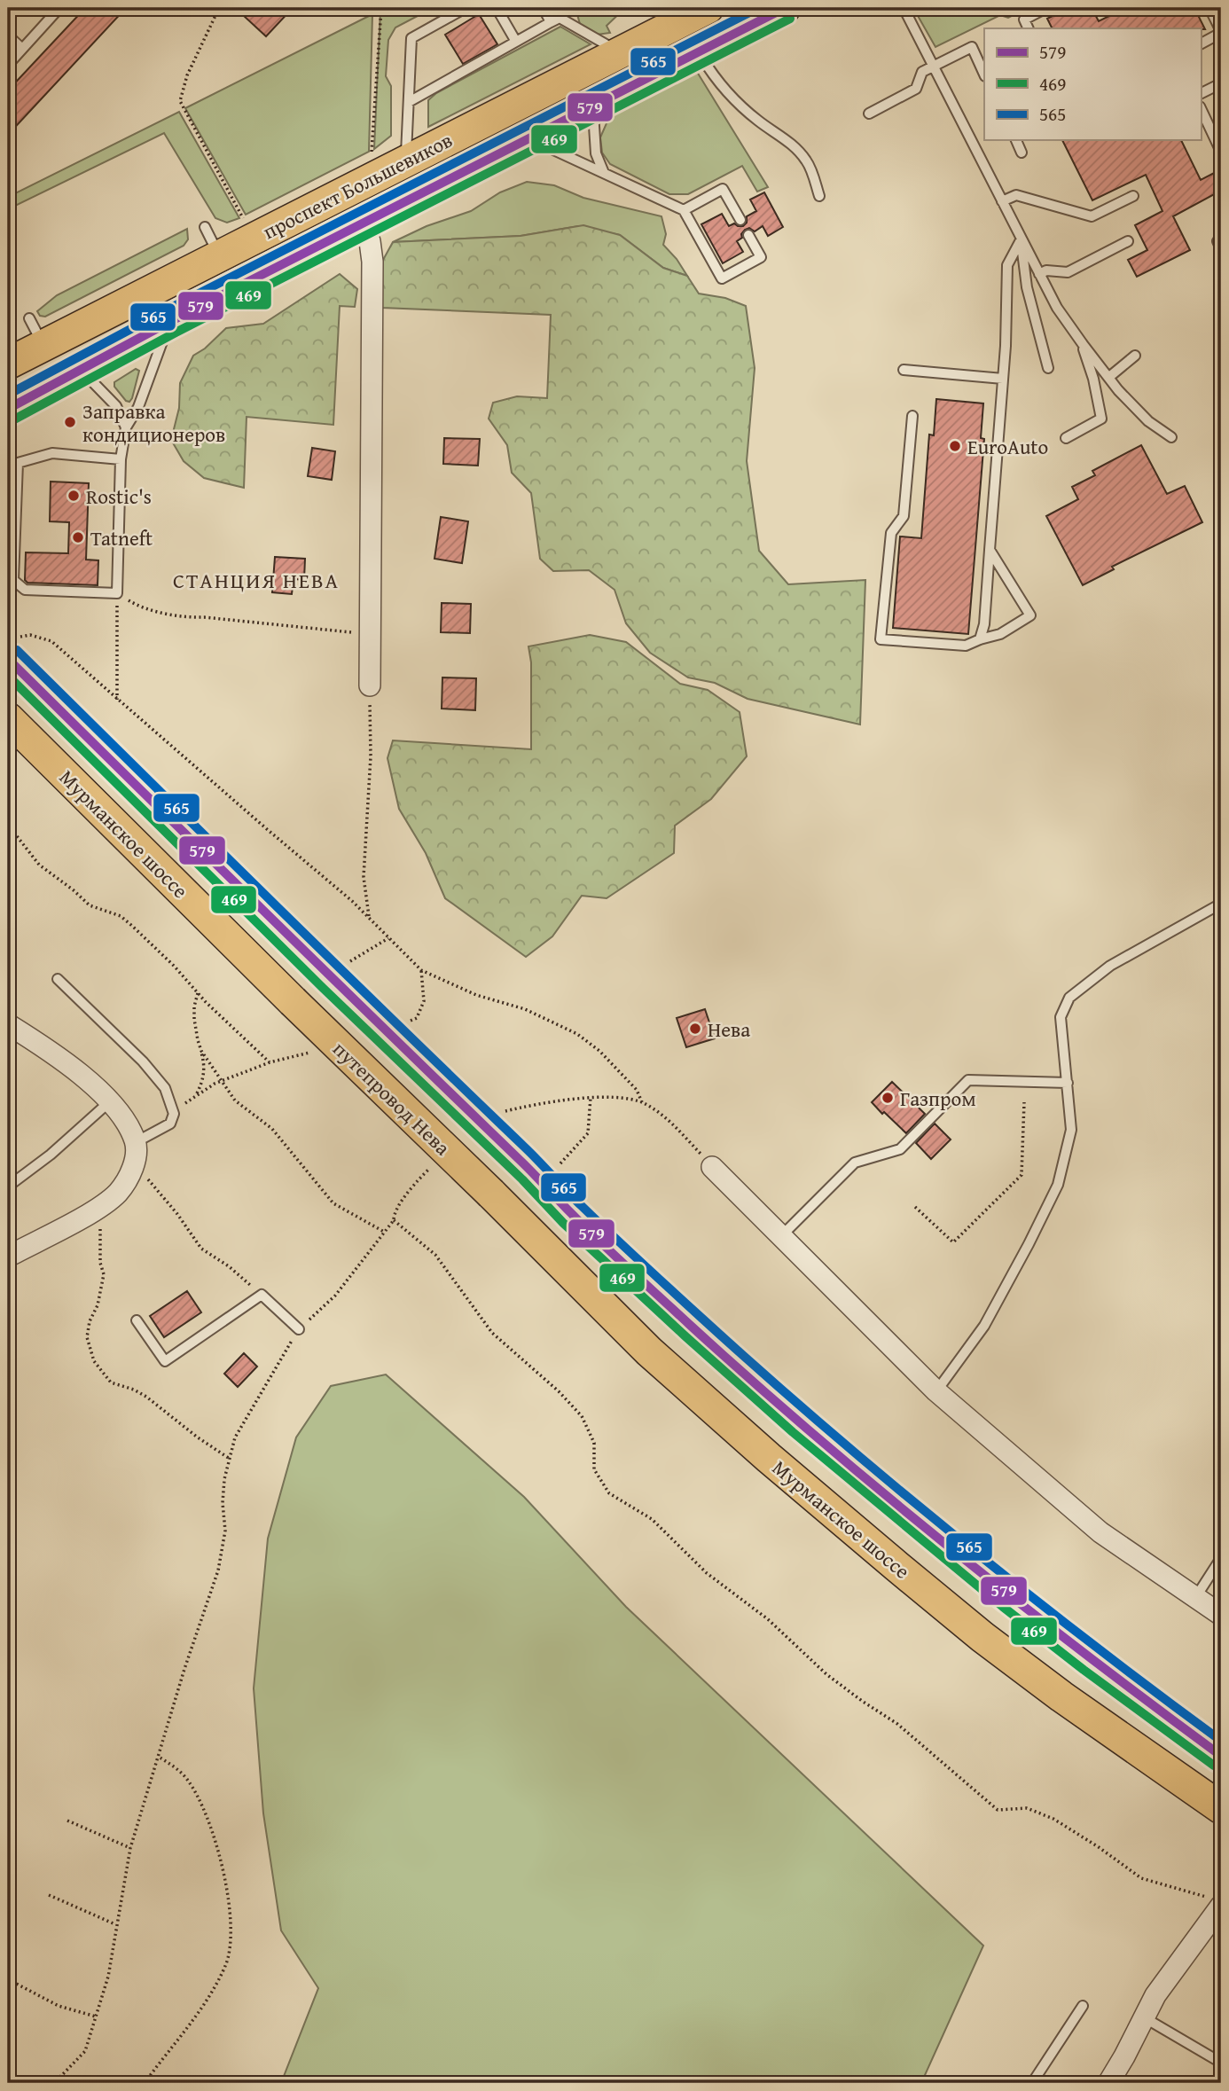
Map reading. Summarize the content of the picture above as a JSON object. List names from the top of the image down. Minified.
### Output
{"streets":{"main road":["проспект Большевиков","Мурманское шоссе","путепровод Нева"]},"crossings":[["Мурманское шоссе","путепровод Нева"]],"districts":["СТАНЦИЯ НЕВА"],"places":["Заправка кондиционеров","EuroAuto","Rostic's","Tatneft","Нева","Газпром"],"lines":["transit line 579","transit line 565","transit line 469"],"legend":["579","469","565"]}
